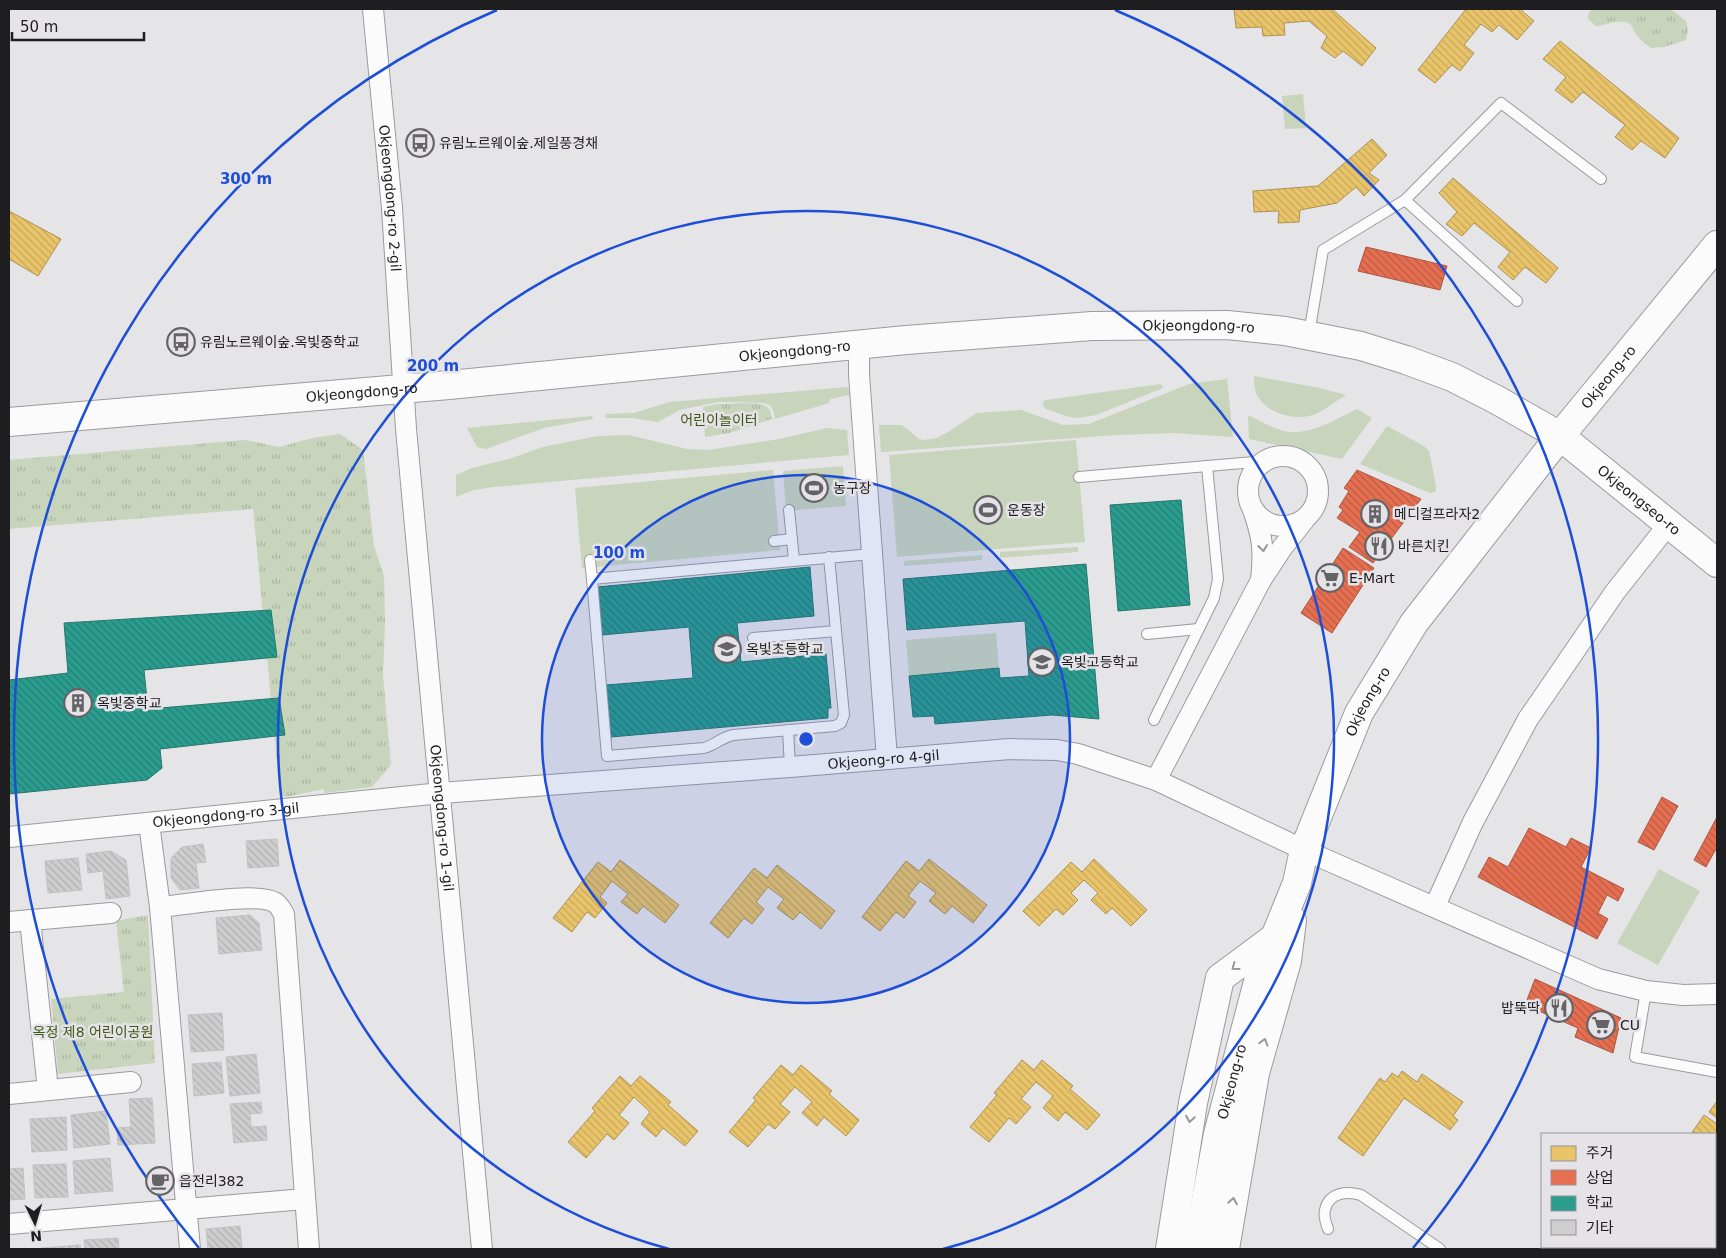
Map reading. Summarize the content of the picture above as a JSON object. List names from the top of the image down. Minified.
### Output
{"streets":{"main road":["Okjeongdong-ro","Okjeong-ro","Okjeongseo-ro"],"street":["Okjeongdong-ro 2-gil","Okjeong-ro 4-gil","Okjeongdong-ro 3-gil","Okjeongdong-ro 1-gil"]},"crossings":[["Okjeongdong-ro 2-gil","Okjeongdong-ro"],["Okjeongdong-ro 2-gil","Okjeongdong-ro 1-gil"],["Okjeongdong-ro","Okjeong-ro"],["Okjeongdong-ro","Okjeongseo-ro"],["Okjeongdong-ro","Okjeongdong-ro 1-gil"],["Okjeong-ro","Okjeongseo-ro"],["Okjeong-ro","Okjeong-ro 4-gil"],["Okjeong-ro 4-gil","Okjeongdong-ro 3-gil"],["Okjeong-ro 4-gil","Okjeongdong-ro 1-gil"],["Okjeongdong-ro 3-gil","Okjeongdong-ro 1-gil"]],"parks":["어린이놀이터","옥정 제8 어린이공원"],"places":{"bus stop":["유림노르웨이숲.제일풍경채","유림노르웨이숲.옥빛중학교"],"sports":["농구장","운동장"],"building":["메디컬프라자2","옥빛중학교"],"restaurant":["바른치킨","밥뚝딱"],"supermarket":["E-Mart","CU"],"school or university":["옥빛초등학교","옥빛고등학교"],"cafe":["읍전리382"]},"legend":["주거","상업","학교","기타"],"scale_bar":"50 m","north":"bottom","rings":["300 m","200 m","100 m"]}
